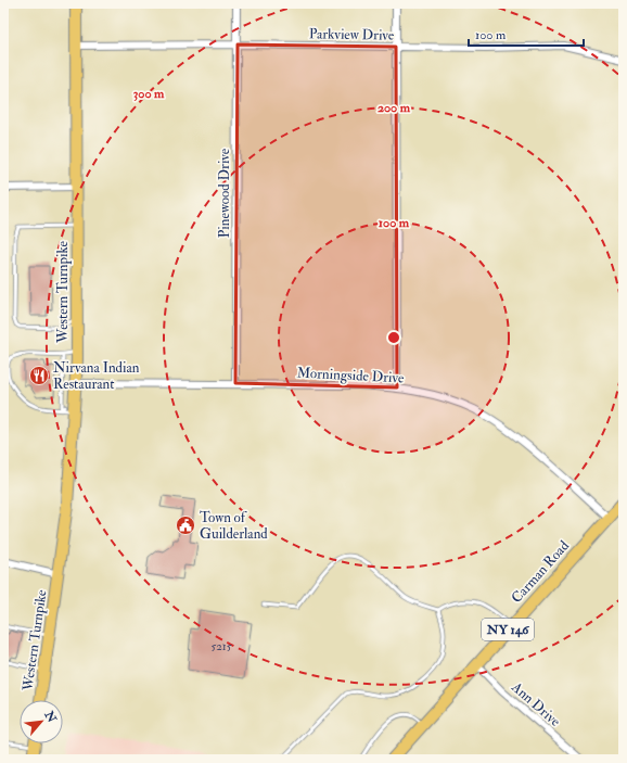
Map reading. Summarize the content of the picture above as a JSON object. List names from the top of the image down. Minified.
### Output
{"streets":{"main road":["Western Turnpike","Carman Road","NY 146"],"street":["Parkview Drive","Pinewood Drive","Morningside Drive","Ann Drive"]},"crossings":[["Parkview Drive","Pinewood Drive"],["Parkview Drive","Western Turnpike"],["Pinewood Drive","Morningside Drive"],["Western Turnpike","Morningside Drive"],["Morningside Drive","Carman Road"],["Carman Road","Ann Drive"]],"places":{"restaurant":["Nirvana Indian Restaurant"],"public building":["Town of Guilderland"]},"house_numbers":["5215"],"scale_bar":"100 m","north":"top right","rings":["300 m","200 m","100 m"]}
